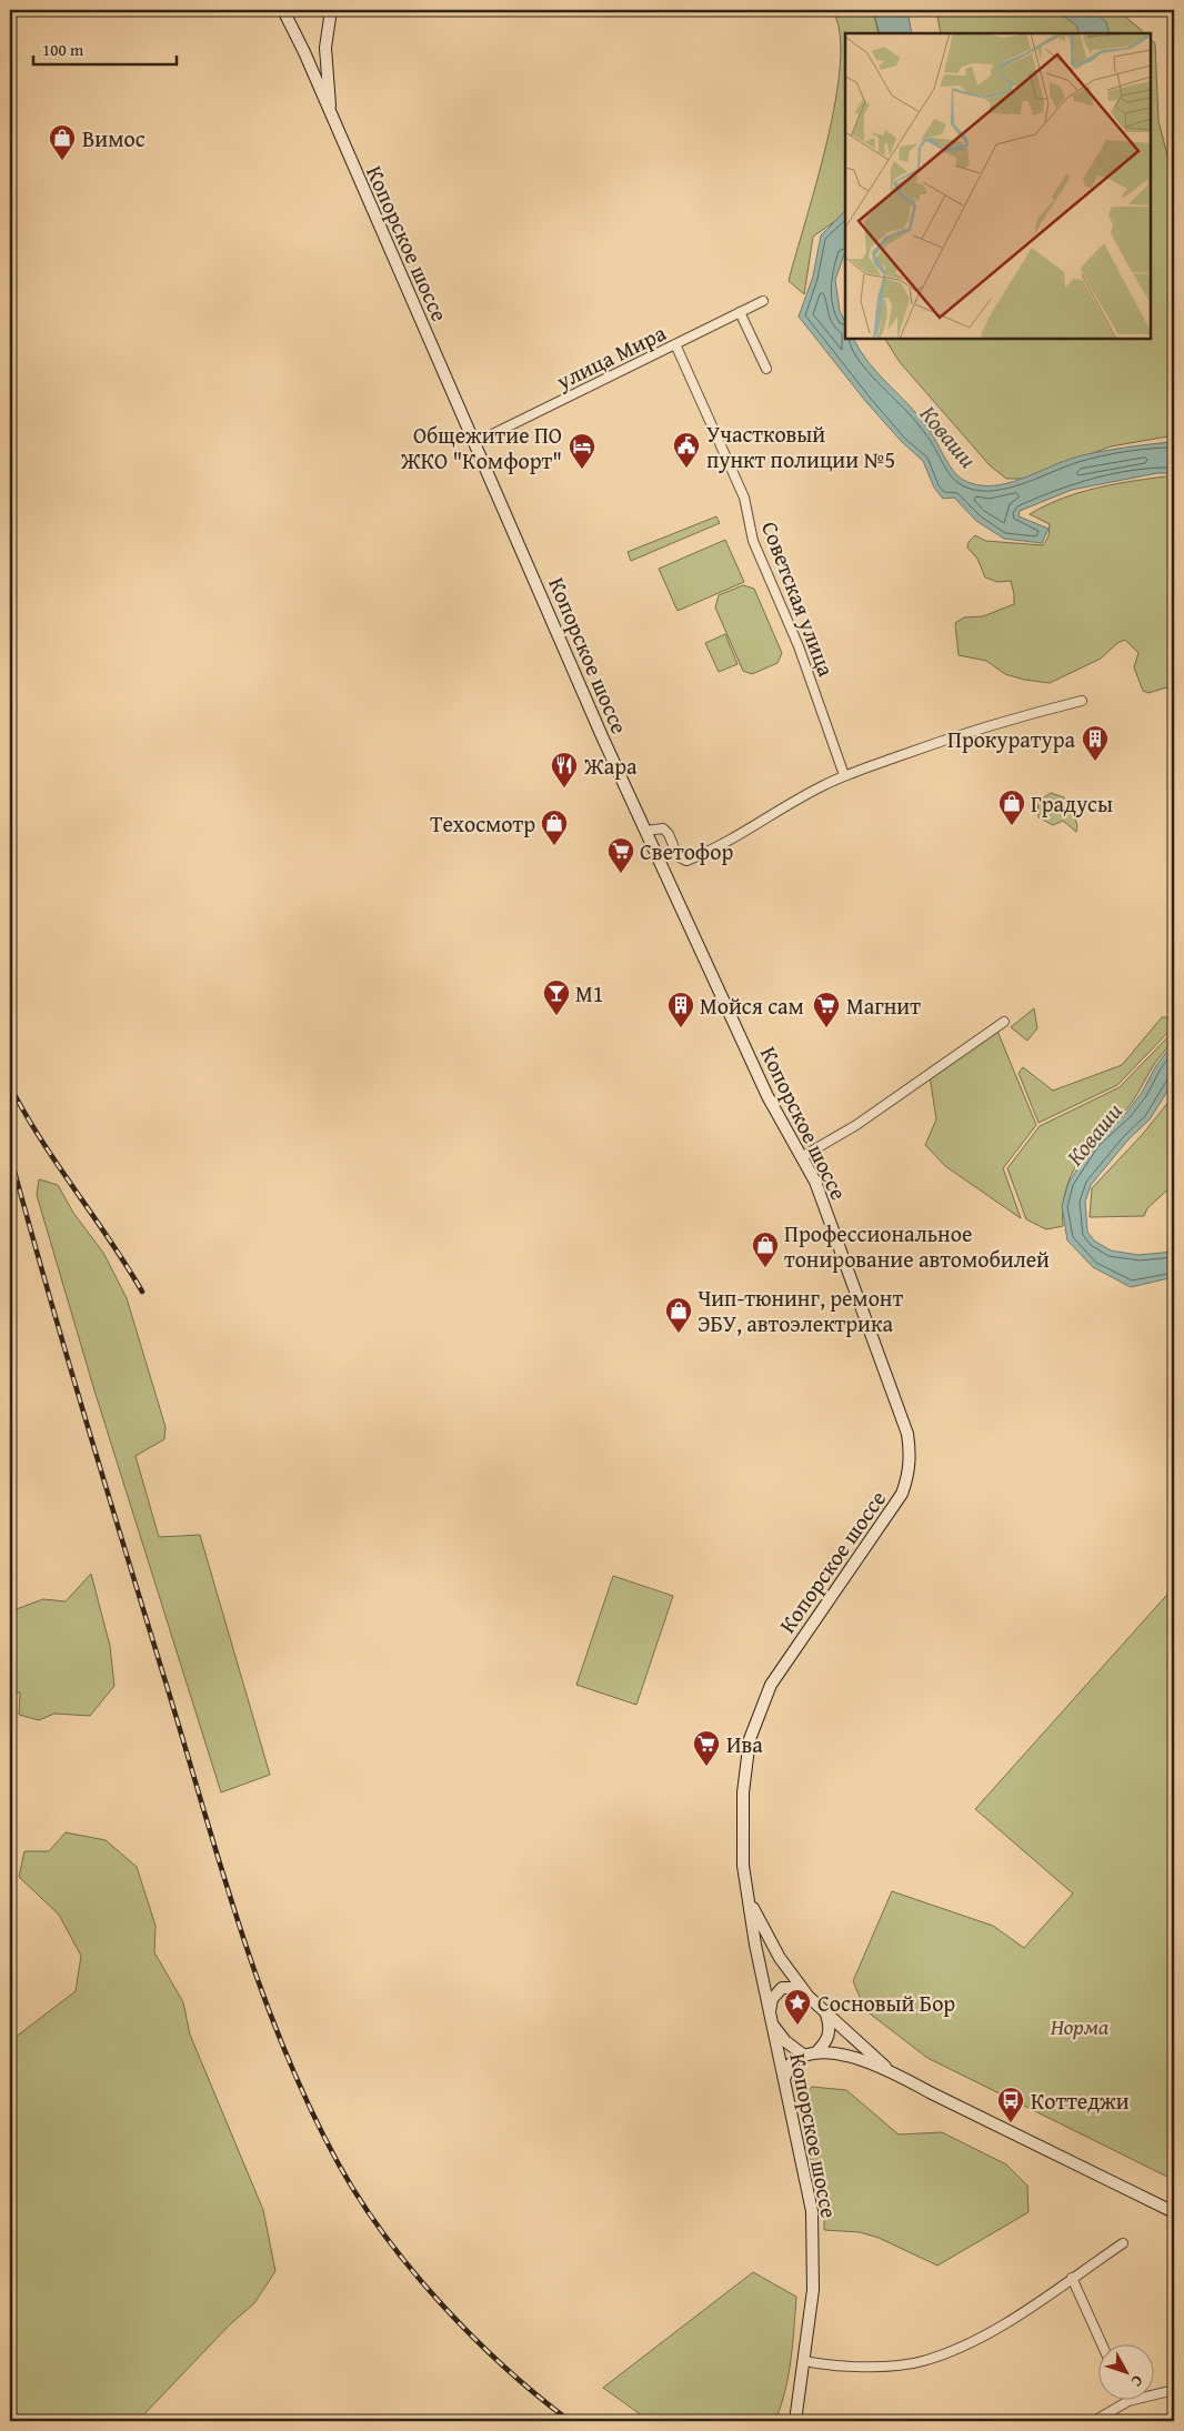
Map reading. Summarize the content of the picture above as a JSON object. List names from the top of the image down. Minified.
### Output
{"streets":{"main road":["Копорское шоссе"],"street":["улица Мира","Советская улица"]},"crossings":[["Копорское шоссе","улица Мира"],["улица Мира","Советская улица"]],"water":["Коваши"],"parks":["Норма"],"places":{"shop":["Вимос","Градусы","Техосмотр","Профессиональное тонирование автомобилей","Чип-тюнинг, ремонт ЭБУ, автоэлектрика"],"public building":["Участковый пункт полиции №5"],"hotel":["Общежитие ПО ЖКО \"Комфорт\""],"building":["Прокуратура","Мойся сам"],"restaurant":["Жара"],"supermarket":["Светофор","Магнит","Ива"],"bar":["М1"],"place":["Сосновый Бор"],"bus stop":["Коттеджи"]},"scale_bar":"100 m","north":"bottom right"}
